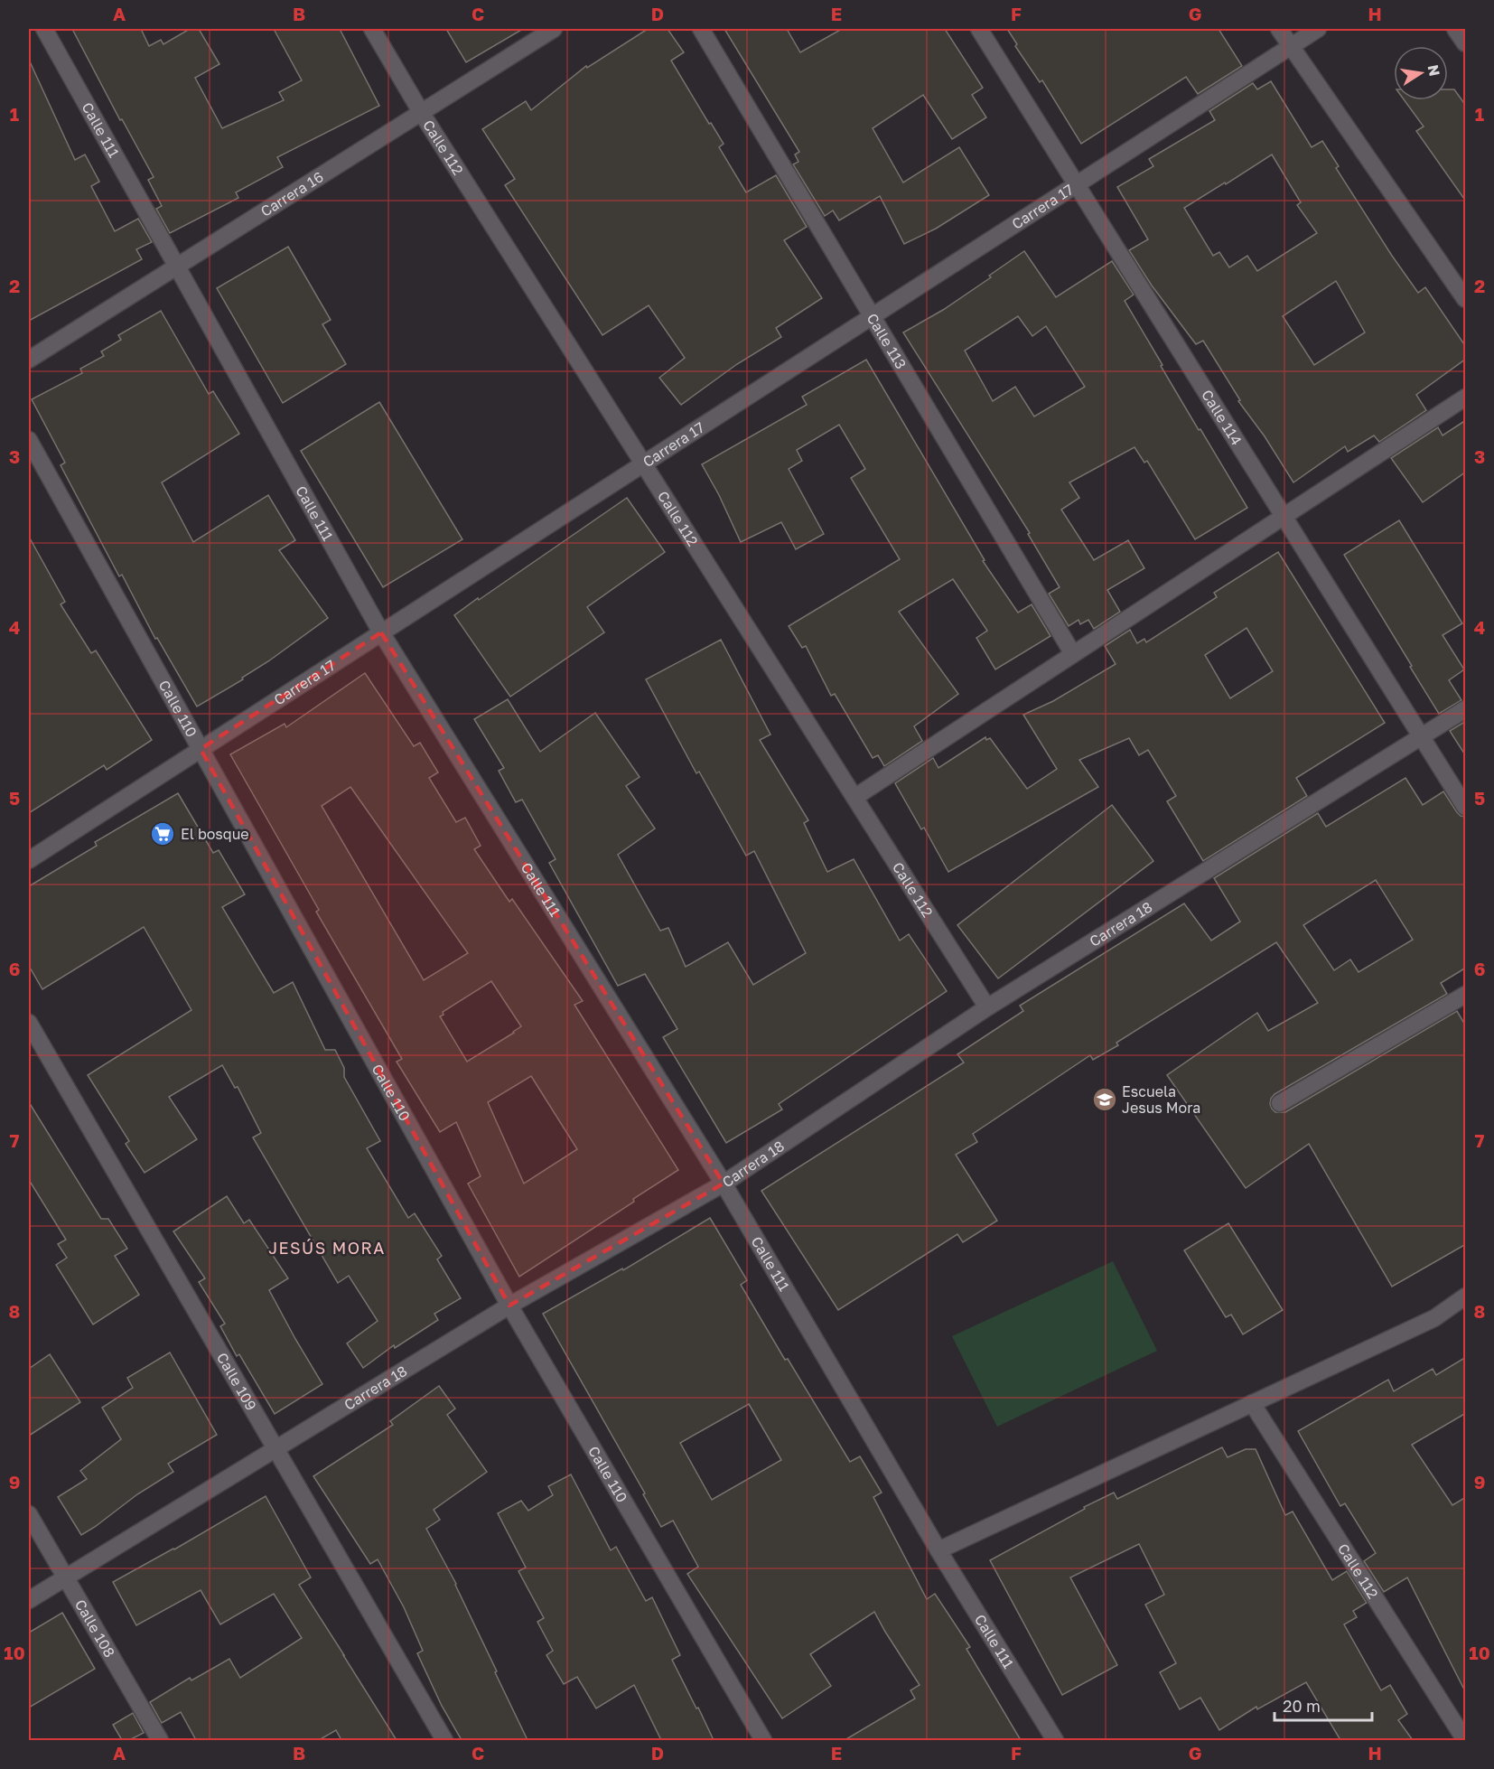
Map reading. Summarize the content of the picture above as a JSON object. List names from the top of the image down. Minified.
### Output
{"streets":{"street":["Calle 111","Calle 112","Carrera 16","Carrera 17","Calle 113","Calle 114","Calle 110","Carrera 18","Calle 109","Calle 108"]},"crossings":[["Calle 111","Carrera 16"],["Calle 111","Carrera 17"],["Calle 111","Carrera 18"],["Calle 112","Carrera 16"],["Calle 112","Carrera 17"],["Calle 112","Carrera 18"],["Carrera 17","Calle 113"],["Carrera 17","Calle 114"],["Carrera 17","Calle 110"],["Calle 114","Carrera 18"],["Calle 110","Carrera 18"],["Carrera 18","Calle 109"],["Carrera 18","Calle 108"]],"districts":["JESÚS MORA"],"places":{"supermarket":["El bosque"],"school or university":["Escuela Jesus Mora"]},"scale_bar":"20 m","north":"right","grid":{"columns":["A","B","C","D","E","F","G","H"],"rows":["1","2","3","4","5","6","7","8","9","10"]}}
